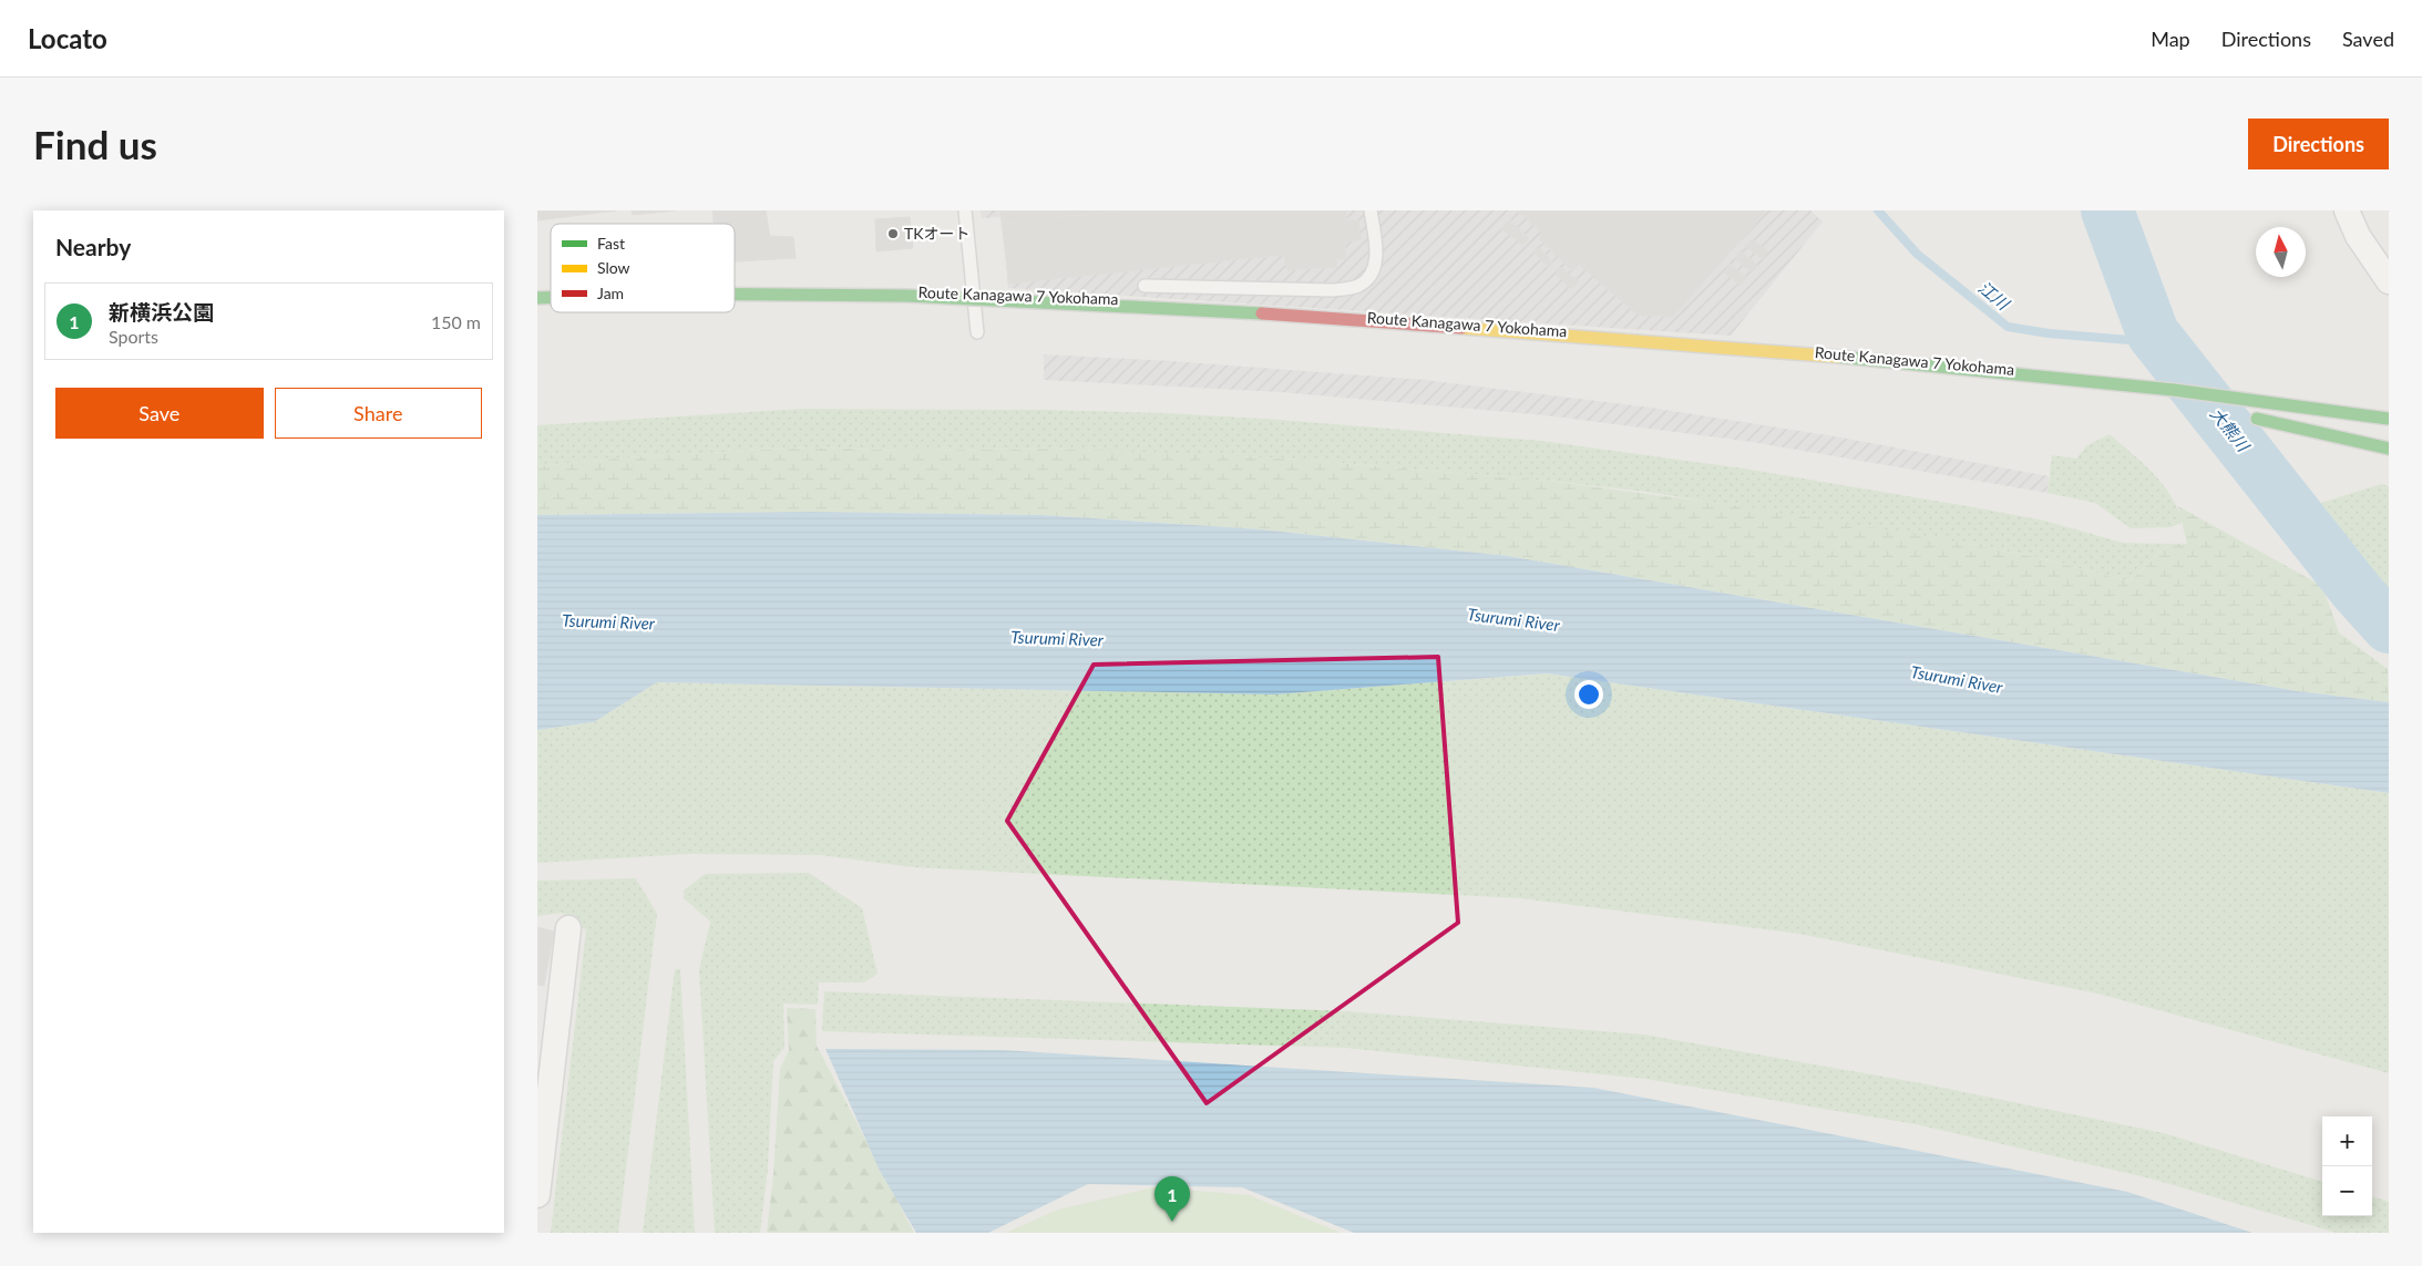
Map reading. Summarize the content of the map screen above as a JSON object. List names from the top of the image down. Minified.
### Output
{"streets":{"highway":["Route Kanagawa 7 Yokohama"]},"water":["江川","大熊川","Tsurumi River"],"places":["TKオート"],"legend":["Fast","Slow","Jam"],"north":"top","page":{"header":"Locato","nav":["Map","Directions","Saved"],"buttons":["Directions",["Save","Share"]],"title":"Find us","heading":"Nearby","list":[{"mark":"1","name":"新横浜公園","note":"Sports","value":"150 m"}],"map_buttons":["+","−"],"pins":"1"}}
